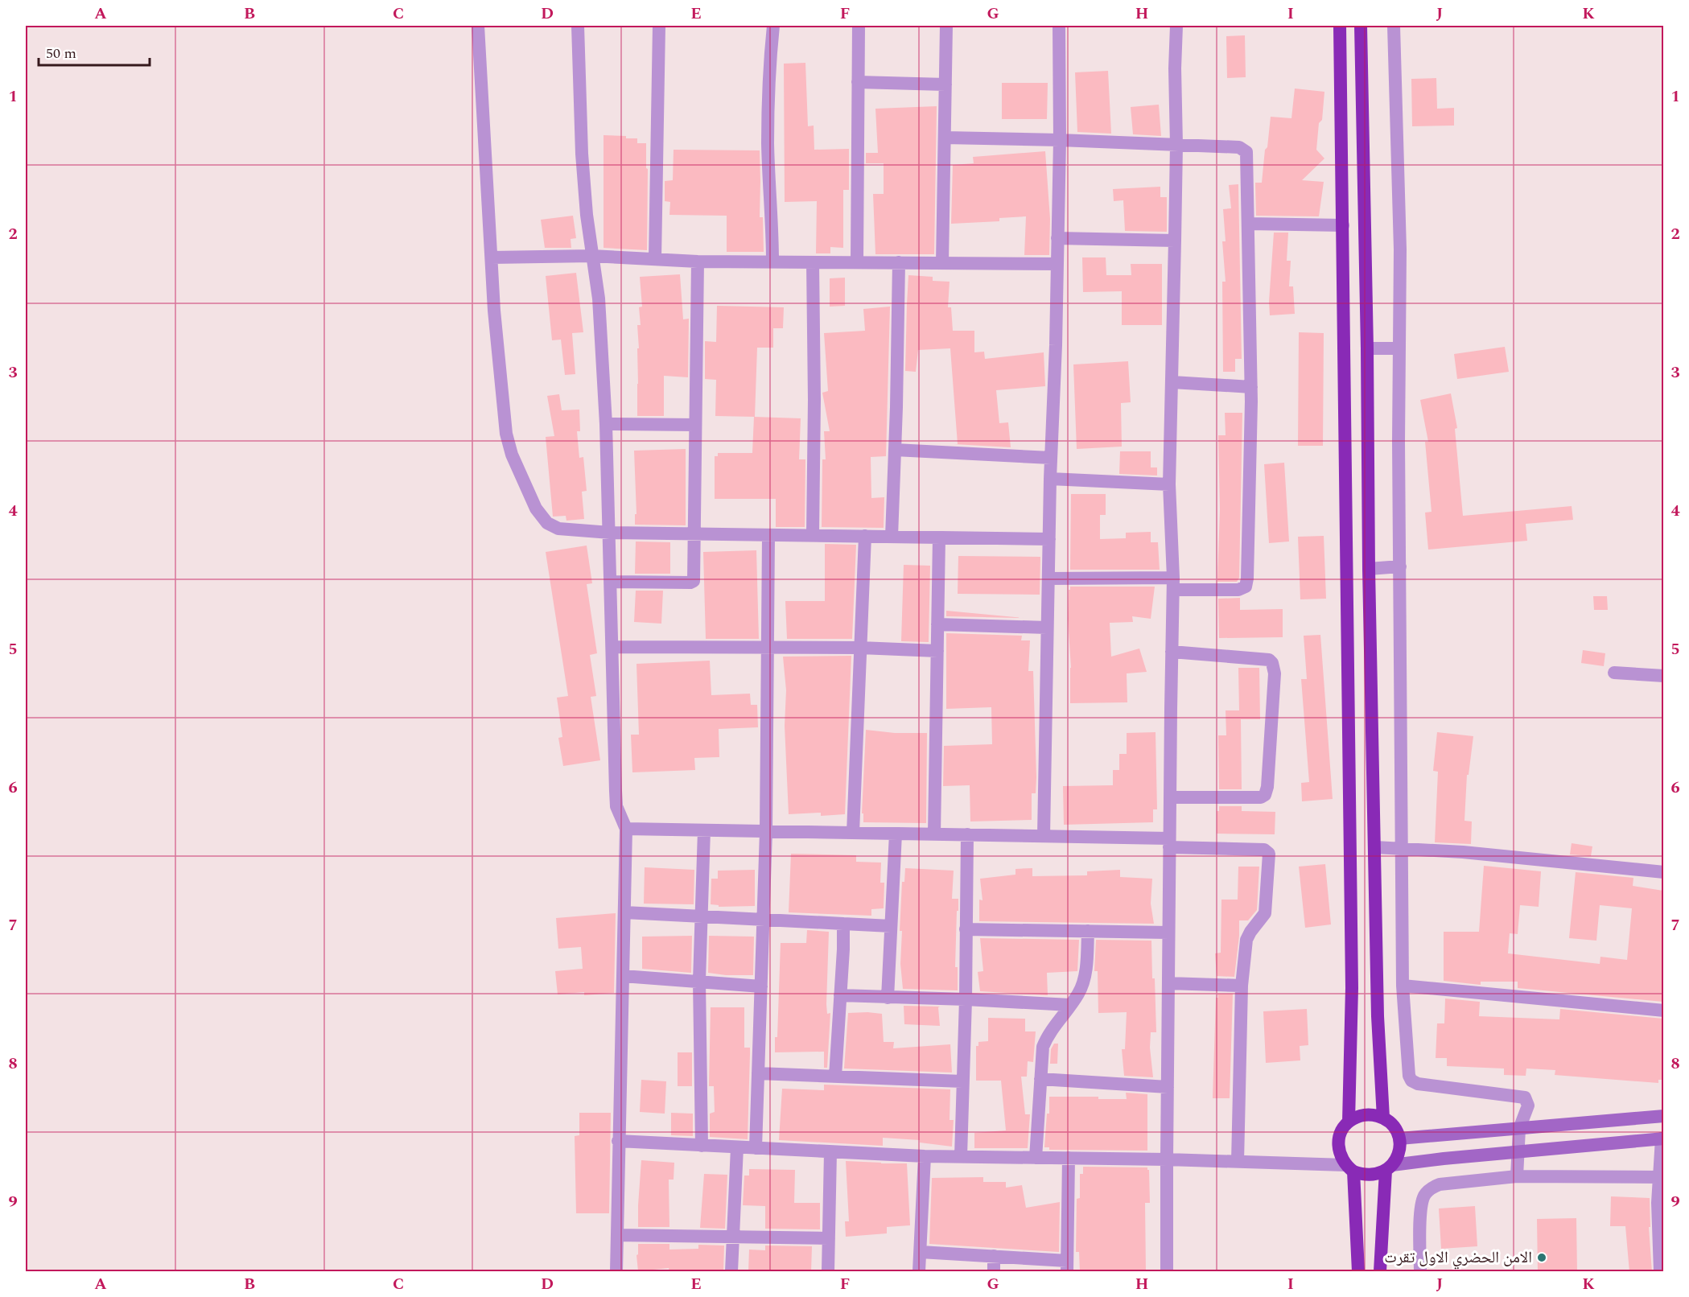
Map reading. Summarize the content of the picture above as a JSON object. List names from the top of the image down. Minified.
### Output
{"places":["الامن الحضري الاول تقرت"],"scale_bar":"50 m","grid":{"columns":["A","B","C","D","E","F","G","H","I","J","K"],"rows":["1","2","3","4","5","6","7","8","9"]}}
